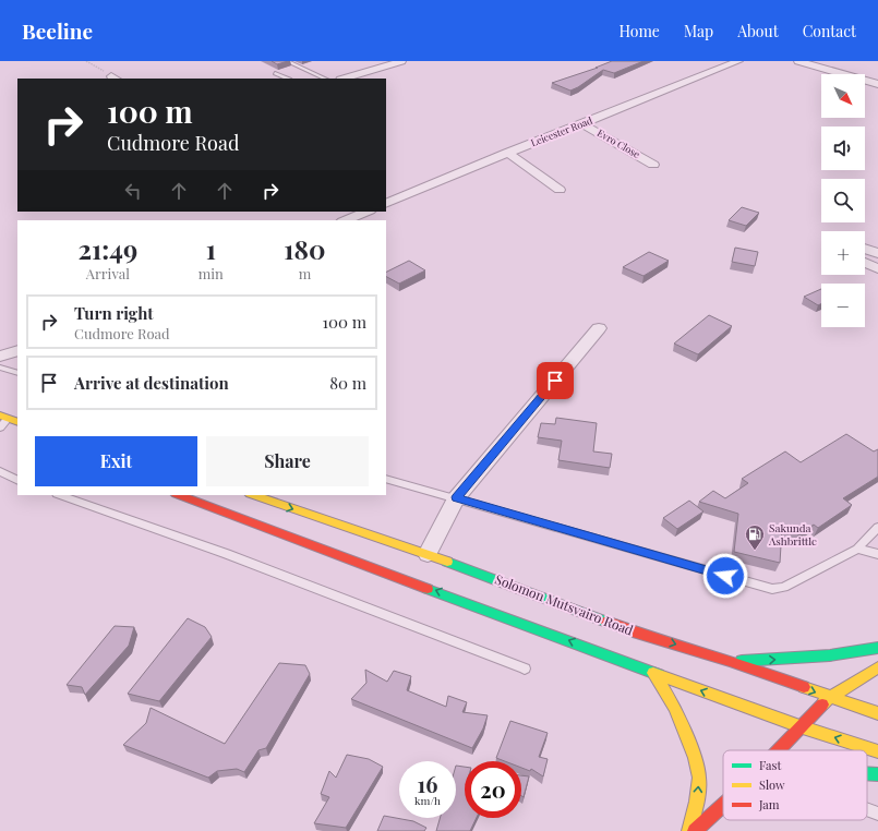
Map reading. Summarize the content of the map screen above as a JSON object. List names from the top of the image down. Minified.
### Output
{"streets":{"main road":["Solomon Mutsvairo Road"],"street":["Leicester Road","Evro Close"]},"crossings":[["Leicester Road","Evro Close"]],"places":{"fuel station":["Sakunda Ashbrittle"]},"legend":["Fast","Slow","Jam"],"north":"bottom right","page":{"header":"Beeline","nav":["Home","Map","About","Contact"],"map_buttons":["+","−"],"turn":["100 m","Cudmore Road"],"eta":["21:49","Arrival","1","min","180","m"],"list":[{"name":"Turn right","note":"Cudmore Road","value":"100 m"},{"name":"Arrive at destination","value":"80 m"}],"buttons":["Exit","Share"],"speed":"16 km/h","limit":"20"}}
